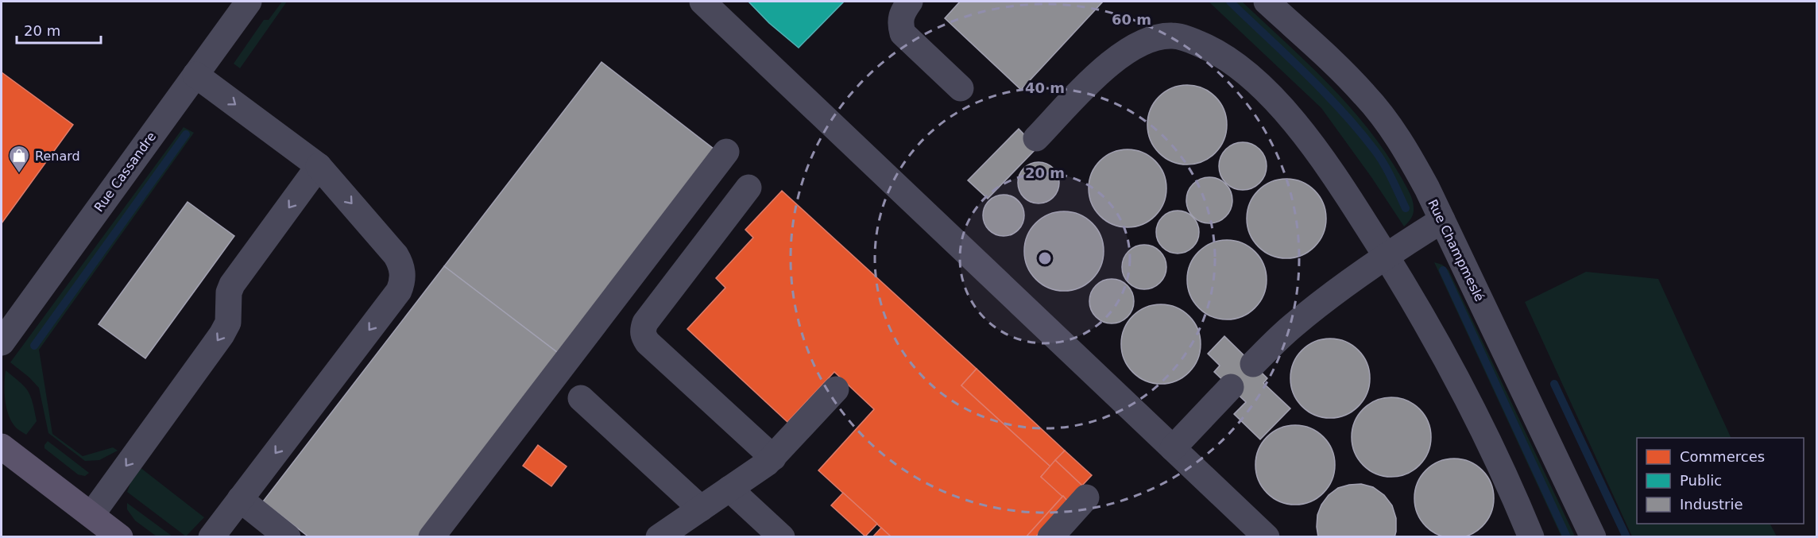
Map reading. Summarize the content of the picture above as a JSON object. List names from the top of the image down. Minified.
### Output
{"streets":{"street":["Rue Cassandre","Rue Champmeslé"]},"places":{"shop":["Renard"]},"legend":["Commerces","Public","Industrie"],"scale_bar":"20 m","rings":["60 m","40 m","20 m"]}
